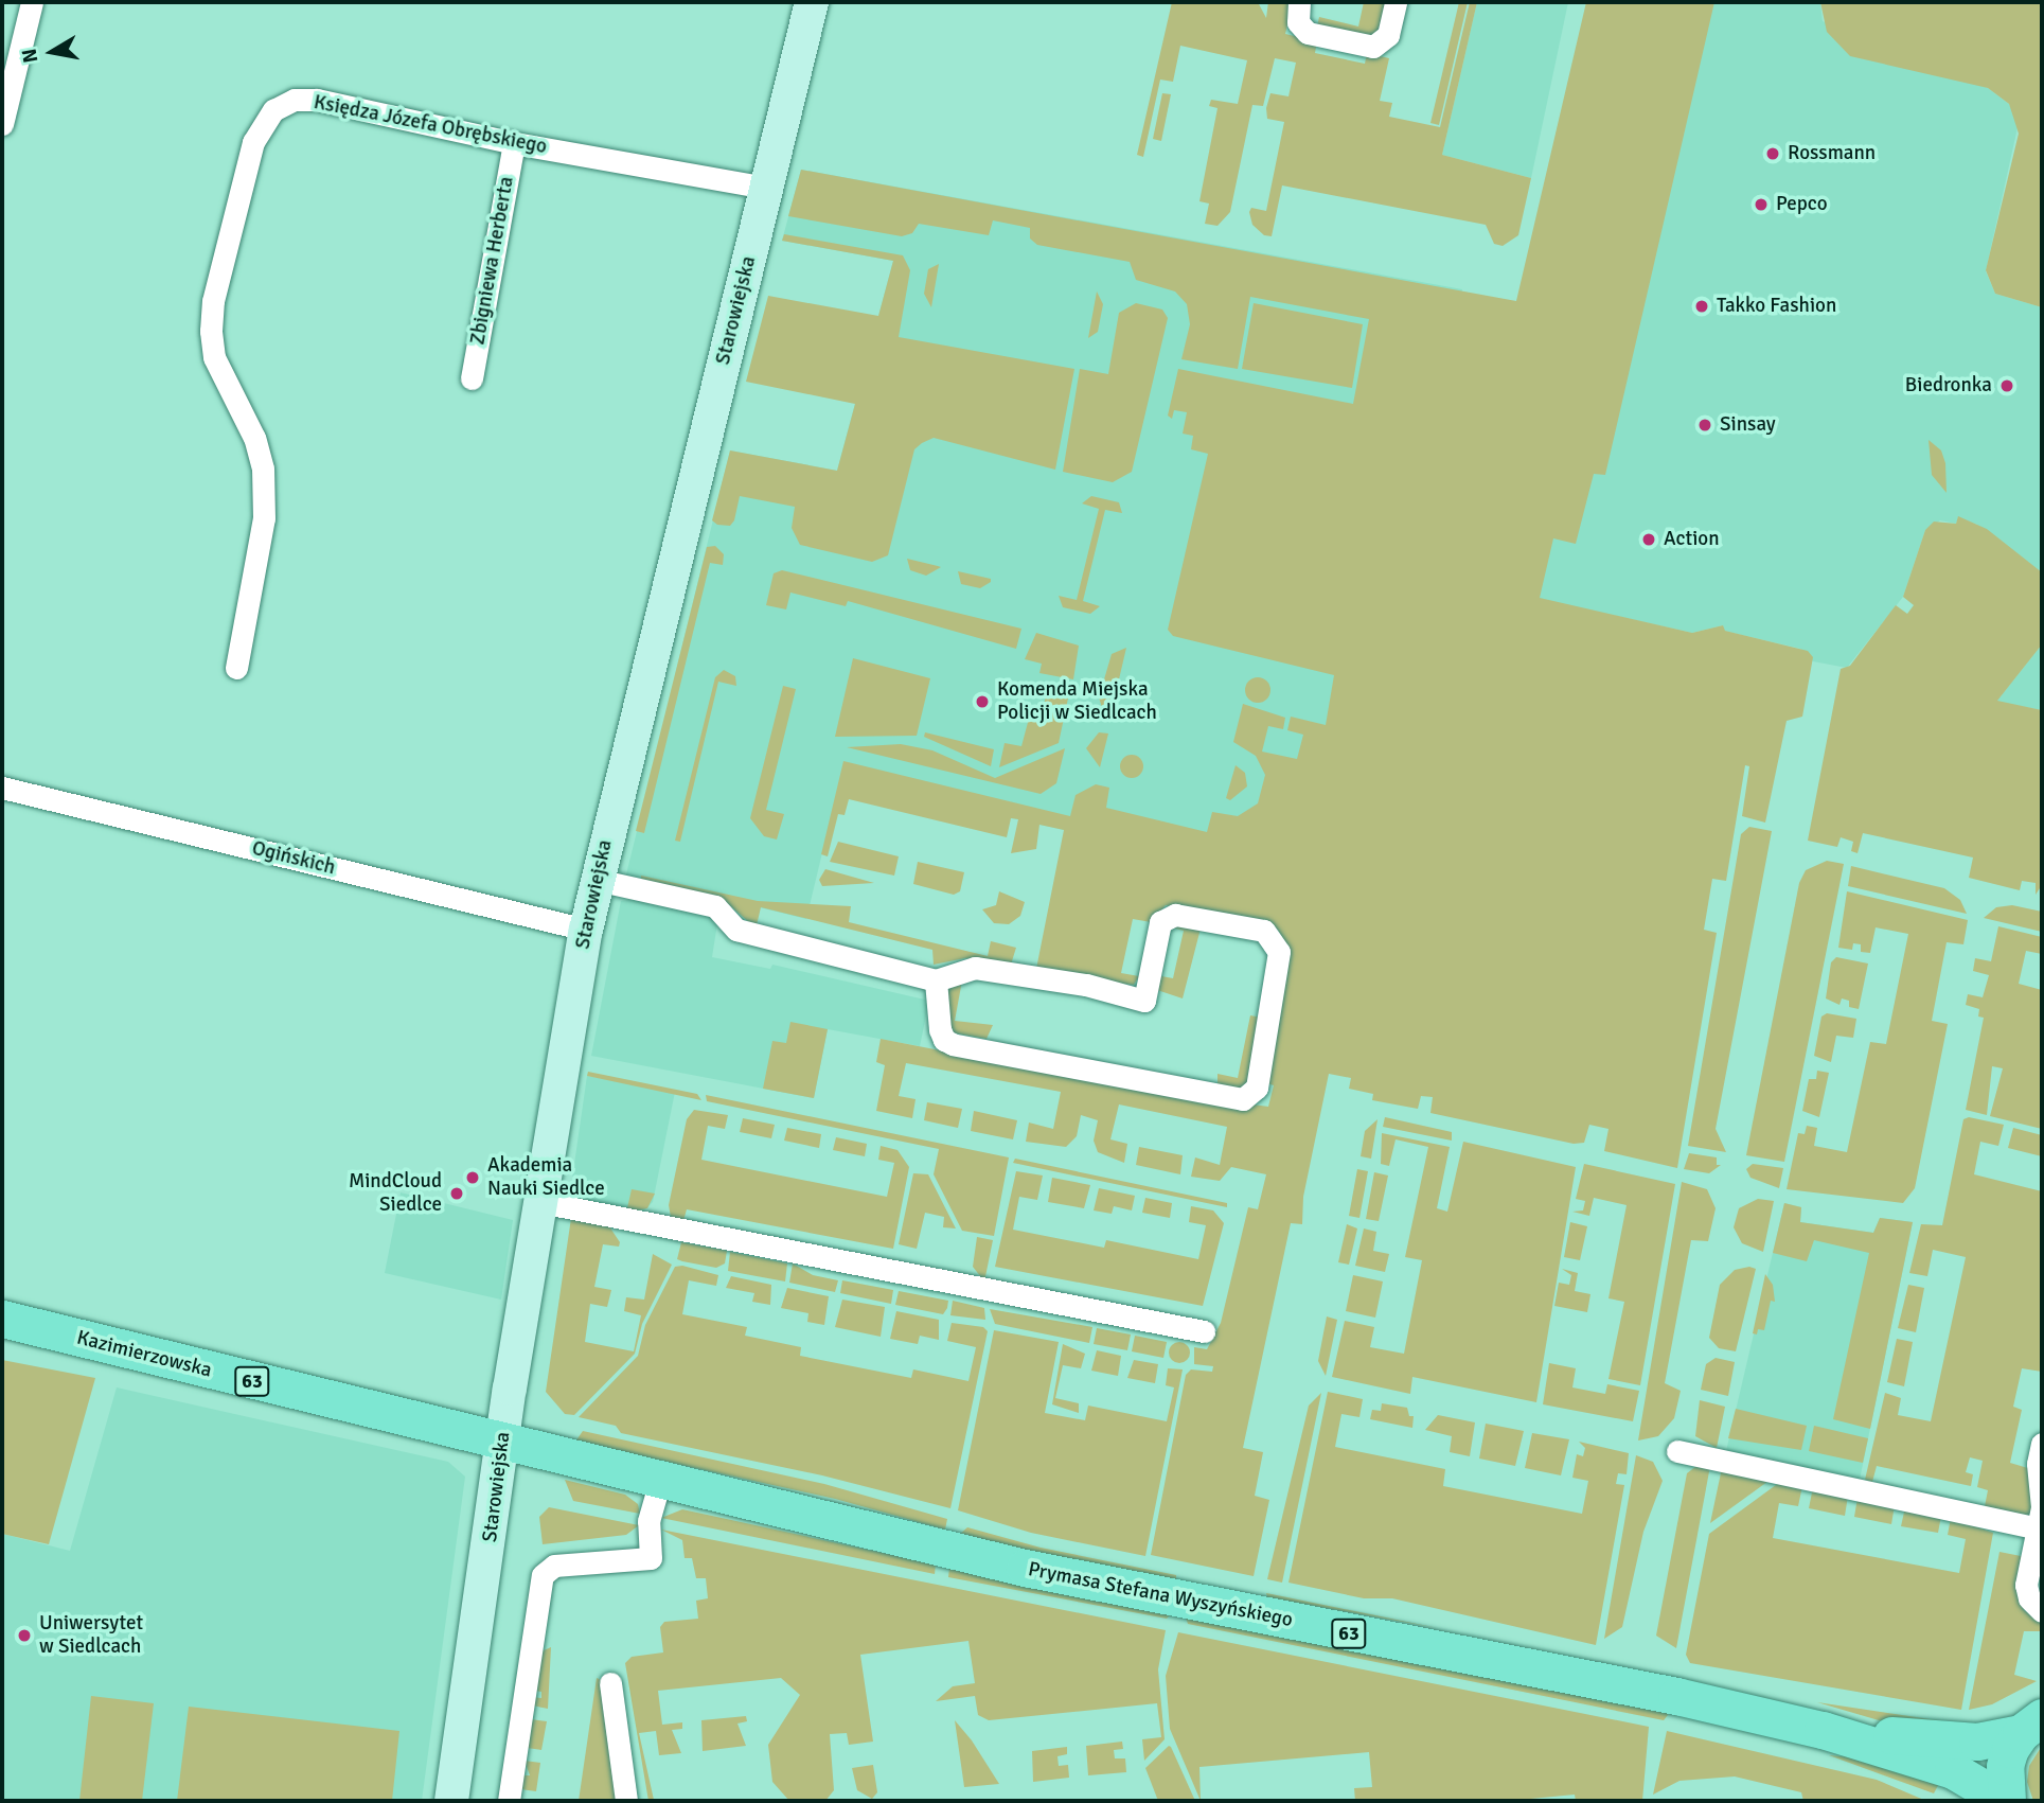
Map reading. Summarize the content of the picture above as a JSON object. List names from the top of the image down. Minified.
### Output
{"streets":{"main road":["Starowiejska","Kazimierzowska","63","Prymasa Stefana Wyszyńskiego"],"street":["Księdza Józefa Obrębskiego","Zbigniewa Herberta","Ogińskich"]},"crossings":[["Księdza Józefa Obrębskiego","Zbigniewa Herberta"],["Księdza Józefa Obrębskiego","Starowiejska"],["Starowiejska","Ogińskich"],["Starowiejska","Kazimierzowska"],["Starowiejska","Prymasa Stefana Wyszyńskiego"],["Kazimierzowska","Prymasa Stefana Wyszyńskiego"],["63","Prymasa Stefana Wyszyńskiego"]],"places":["Rossmann","Pepco","Takko Fashion","Biedronka","Sinsay","Action","Komenda Miejska Policji w Siedlcach","Akademia Nauki Siedlce","MindCloud Siedlce","Uniwersytet w Siedlcach"],"north":"left"}
